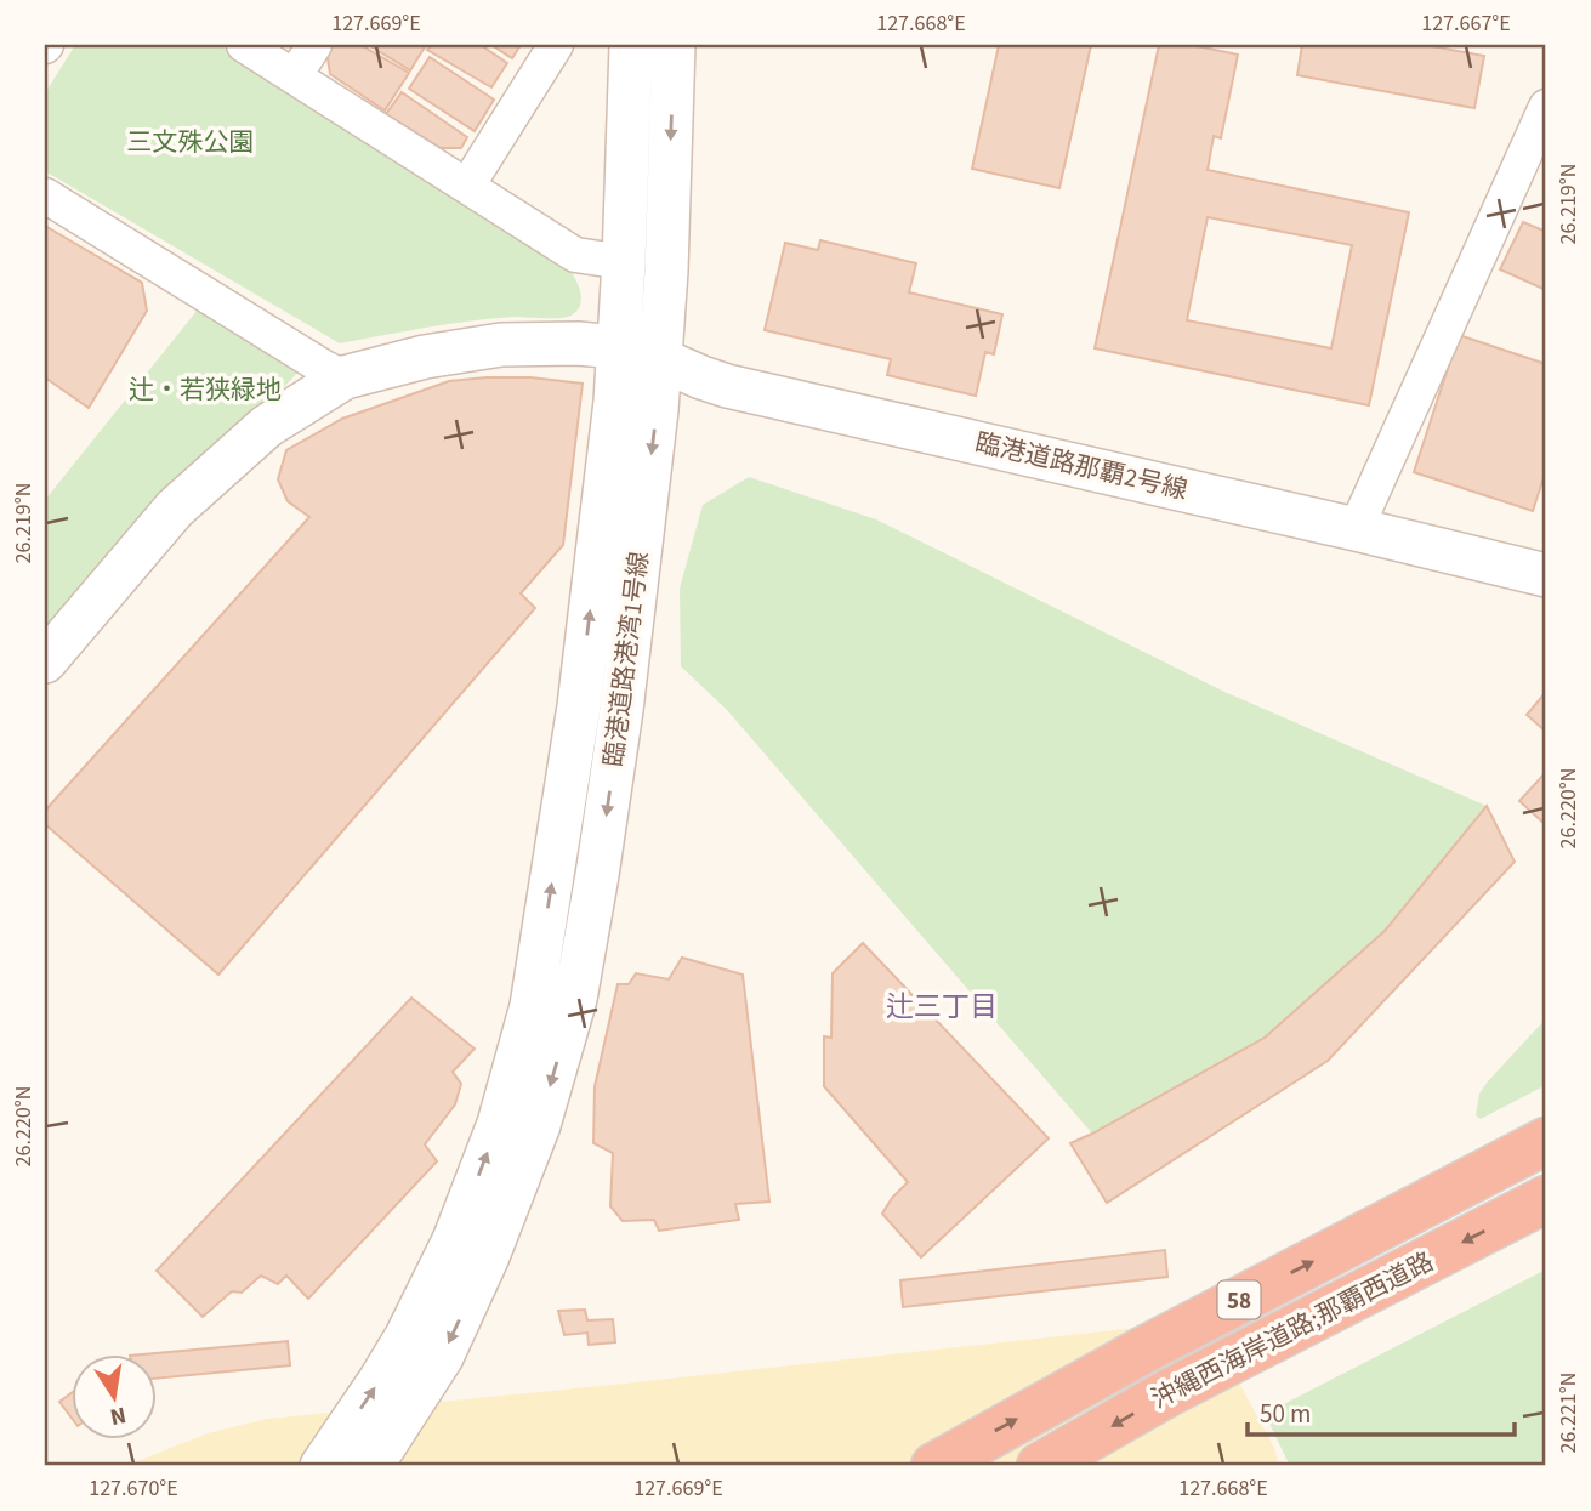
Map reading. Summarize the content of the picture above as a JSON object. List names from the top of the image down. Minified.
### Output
{"streets":{"highway":["58","沖縄西海岸道路;那覇西道路"],"street":["臨港道路那覇2号線","臨港道路港湾1号線"]},"crossings":[["臨港道路那覇2号線","臨港道路港湾1号線"]],"districts":["辻三丁目"],"parks":["三文殊公園","辻・若狭緑地"],"scale_bar":"50 m","north":"bottom","coordinates":["127.669°E","127.668°E","127.667°E","26.219°N","26.220°N","26.221°N","127.670°E"]}
